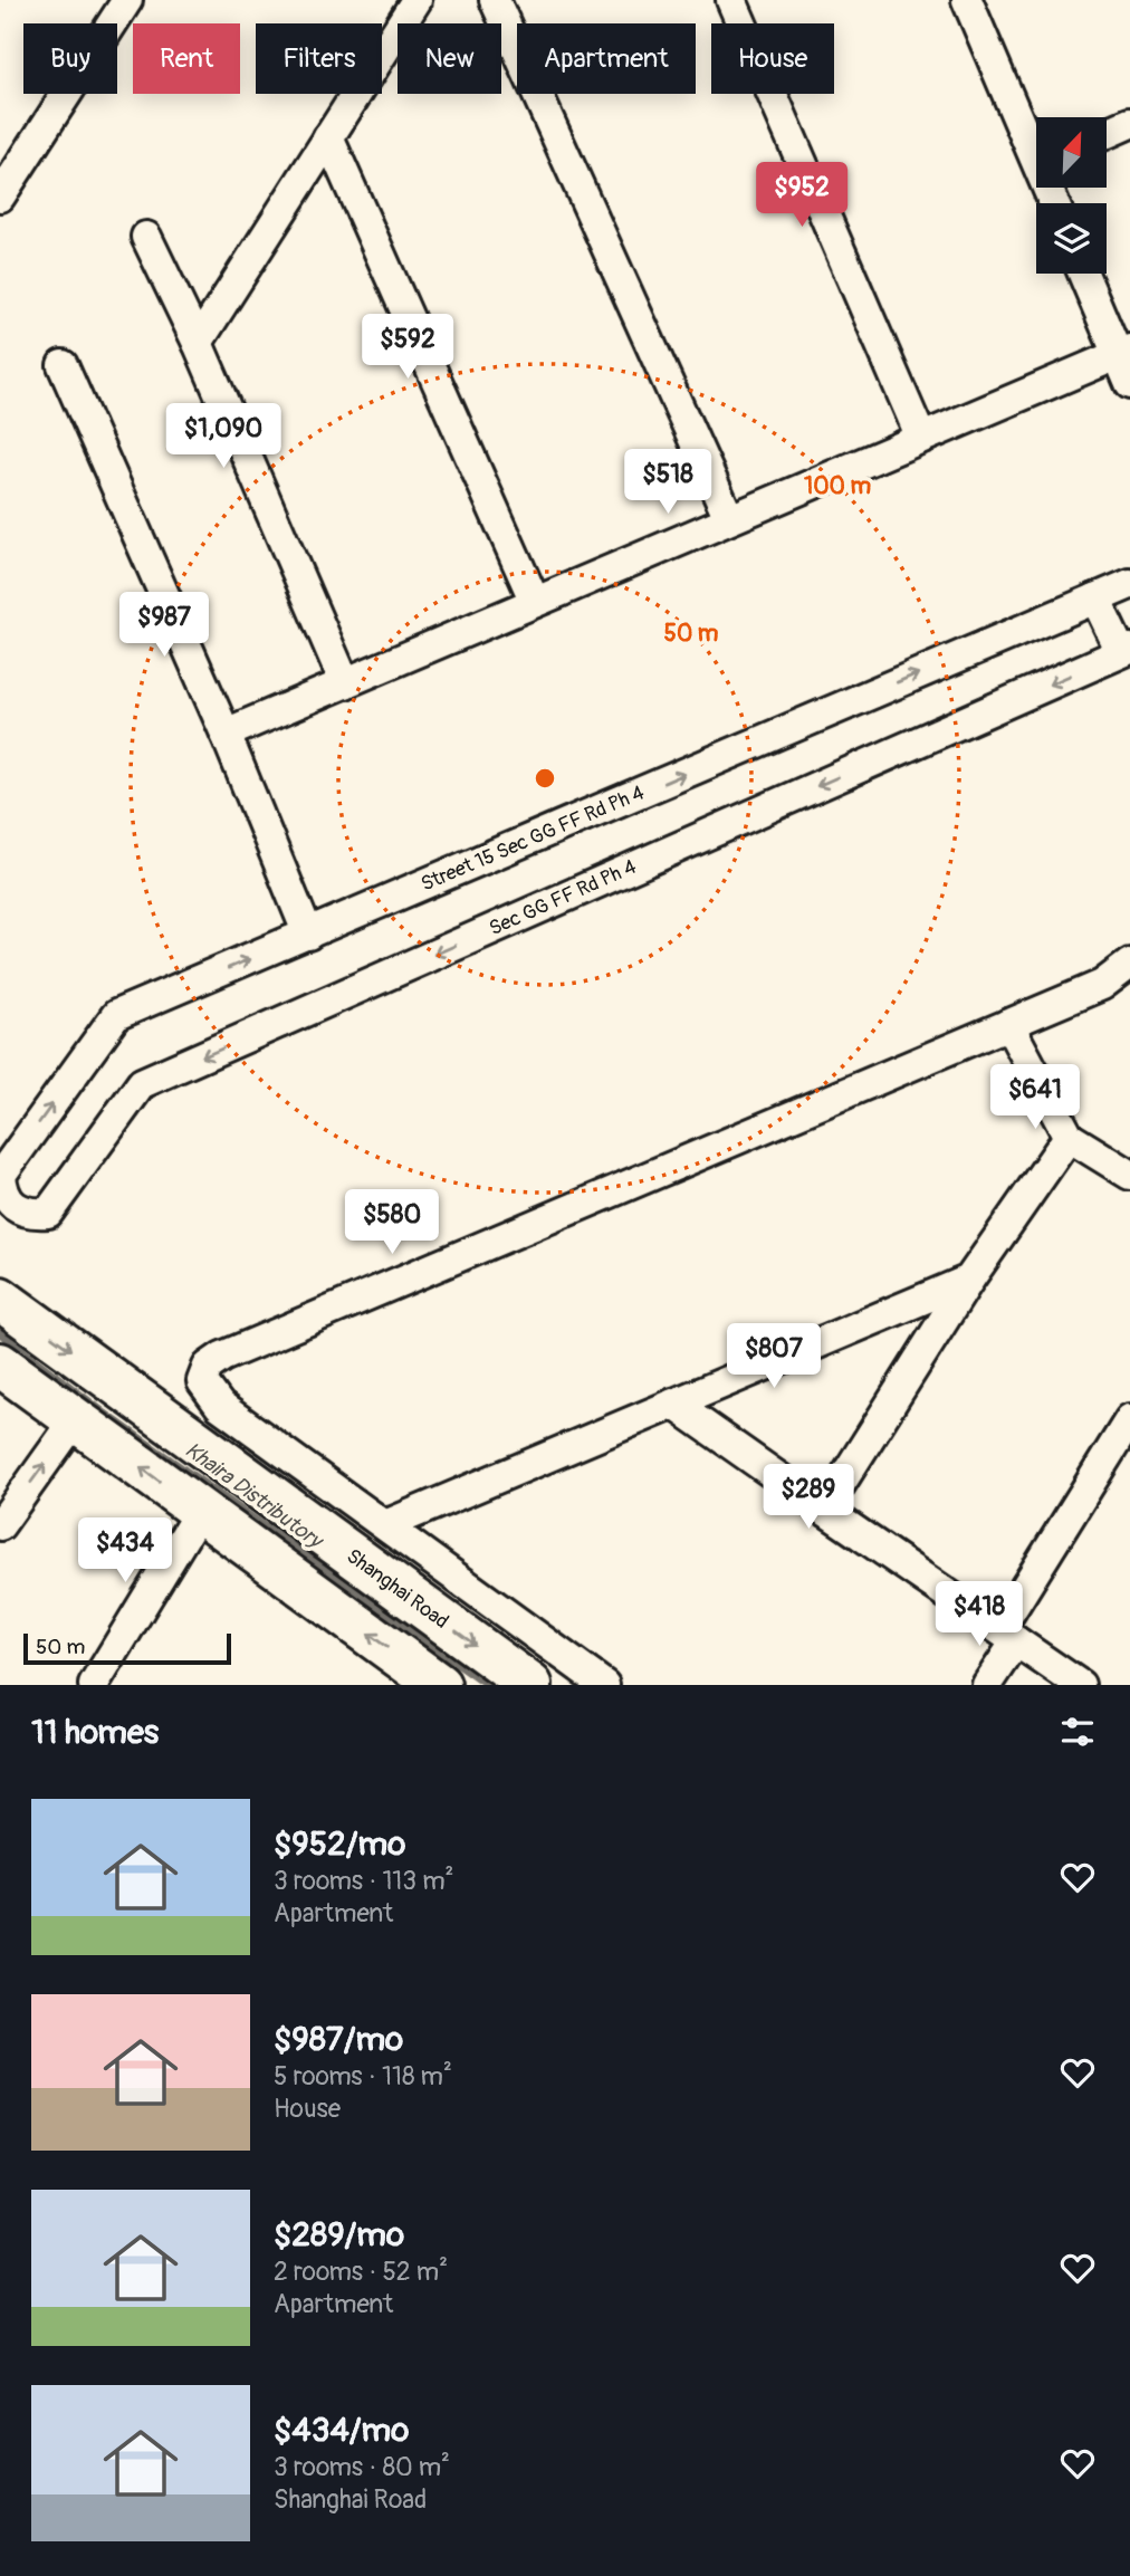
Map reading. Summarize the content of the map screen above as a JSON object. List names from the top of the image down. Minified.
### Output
{"streets":{"main road":["Shanghai Road"],"street":["Street 15 Sec GG FF Rd Ph 4","Sec GG FF Rd Ph 4"]},"crossings":[["Street 15 Sec GG FF Rd Ph 4","Sec GG FF Rd Ph 4"]],"one_way":["Sec GG FF Rd Ph 4"],"water":["Khaira Distributory"],"scale_bar":"50 m","north":"top right","page":{"chip":["Buy","Rent","Filters","New","Apartment","House"],"price":["$952","$592","$1,090","$518","$987","$641","$580","$807","$289","$434","$418"],"scale":"50 m","heading":"11 homes","list":[{"name":"$952/mo","note":"3 rooms · 113 m² · Apartment"},{"name":"$987/mo","note":"5 rooms · 118 m² · House"},{"name":"$289/mo","note":"2 rooms · 52 m² · Apartment"},{"name":"$434/mo","note":"3 rooms · 80 m² · Shanghai Road"}]},"rings":["100 m","50 m"]}
